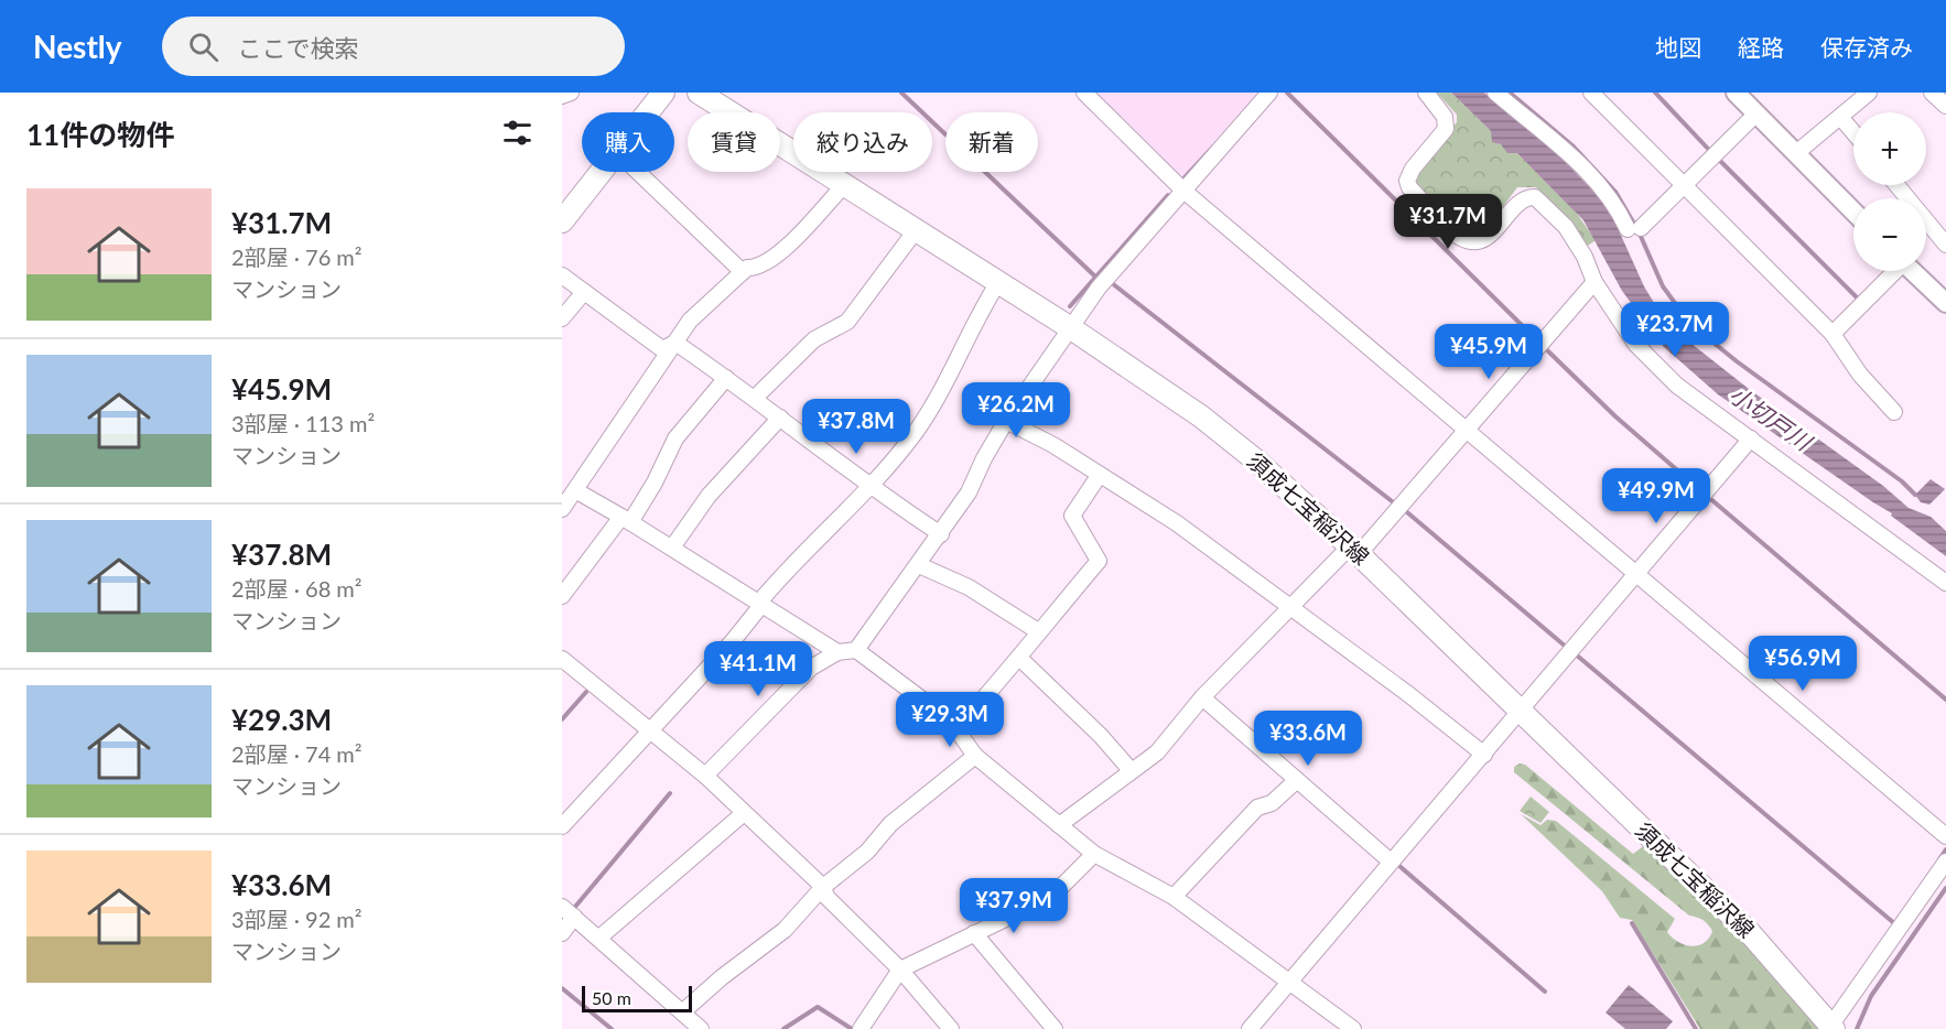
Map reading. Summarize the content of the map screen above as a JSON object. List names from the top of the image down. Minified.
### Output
{"streets":{"main road":["須成七宝稲沢線"]},"water":["小切戸川"],"scale_bar":"50 m","page":{"header":"Nestly","search":"ここで検索","nav":["地図","経路","保存済み"],"heading":"11件の物件","map_buttons":["+","−"],"chip":["購入","賃貸","絞り込み","新着"],"list":[{"name":"¥31.7M","note":"2部屋 · 76 m² · マンション"},{"name":"¥45.9M","note":"3部屋 · 113 m² · マンション"},{"name":"¥37.8M","note":"2部屋 · 68 m² · マンション"},{"name":"¥29.3M","note":"2部屋 · 74 m² · マンション"},{"name":"¥33.6M","note":"3部屋 · 92 m² · マンション"}],"price":["¥31.7M","¥23.7M","¥45.9M","¥26.2M","¥37.8M","¥49.9M","¥56.9M","¥41.1M","¥29.3M","¥33.6M","¥37.9M"],"scale":"50 m"}}
